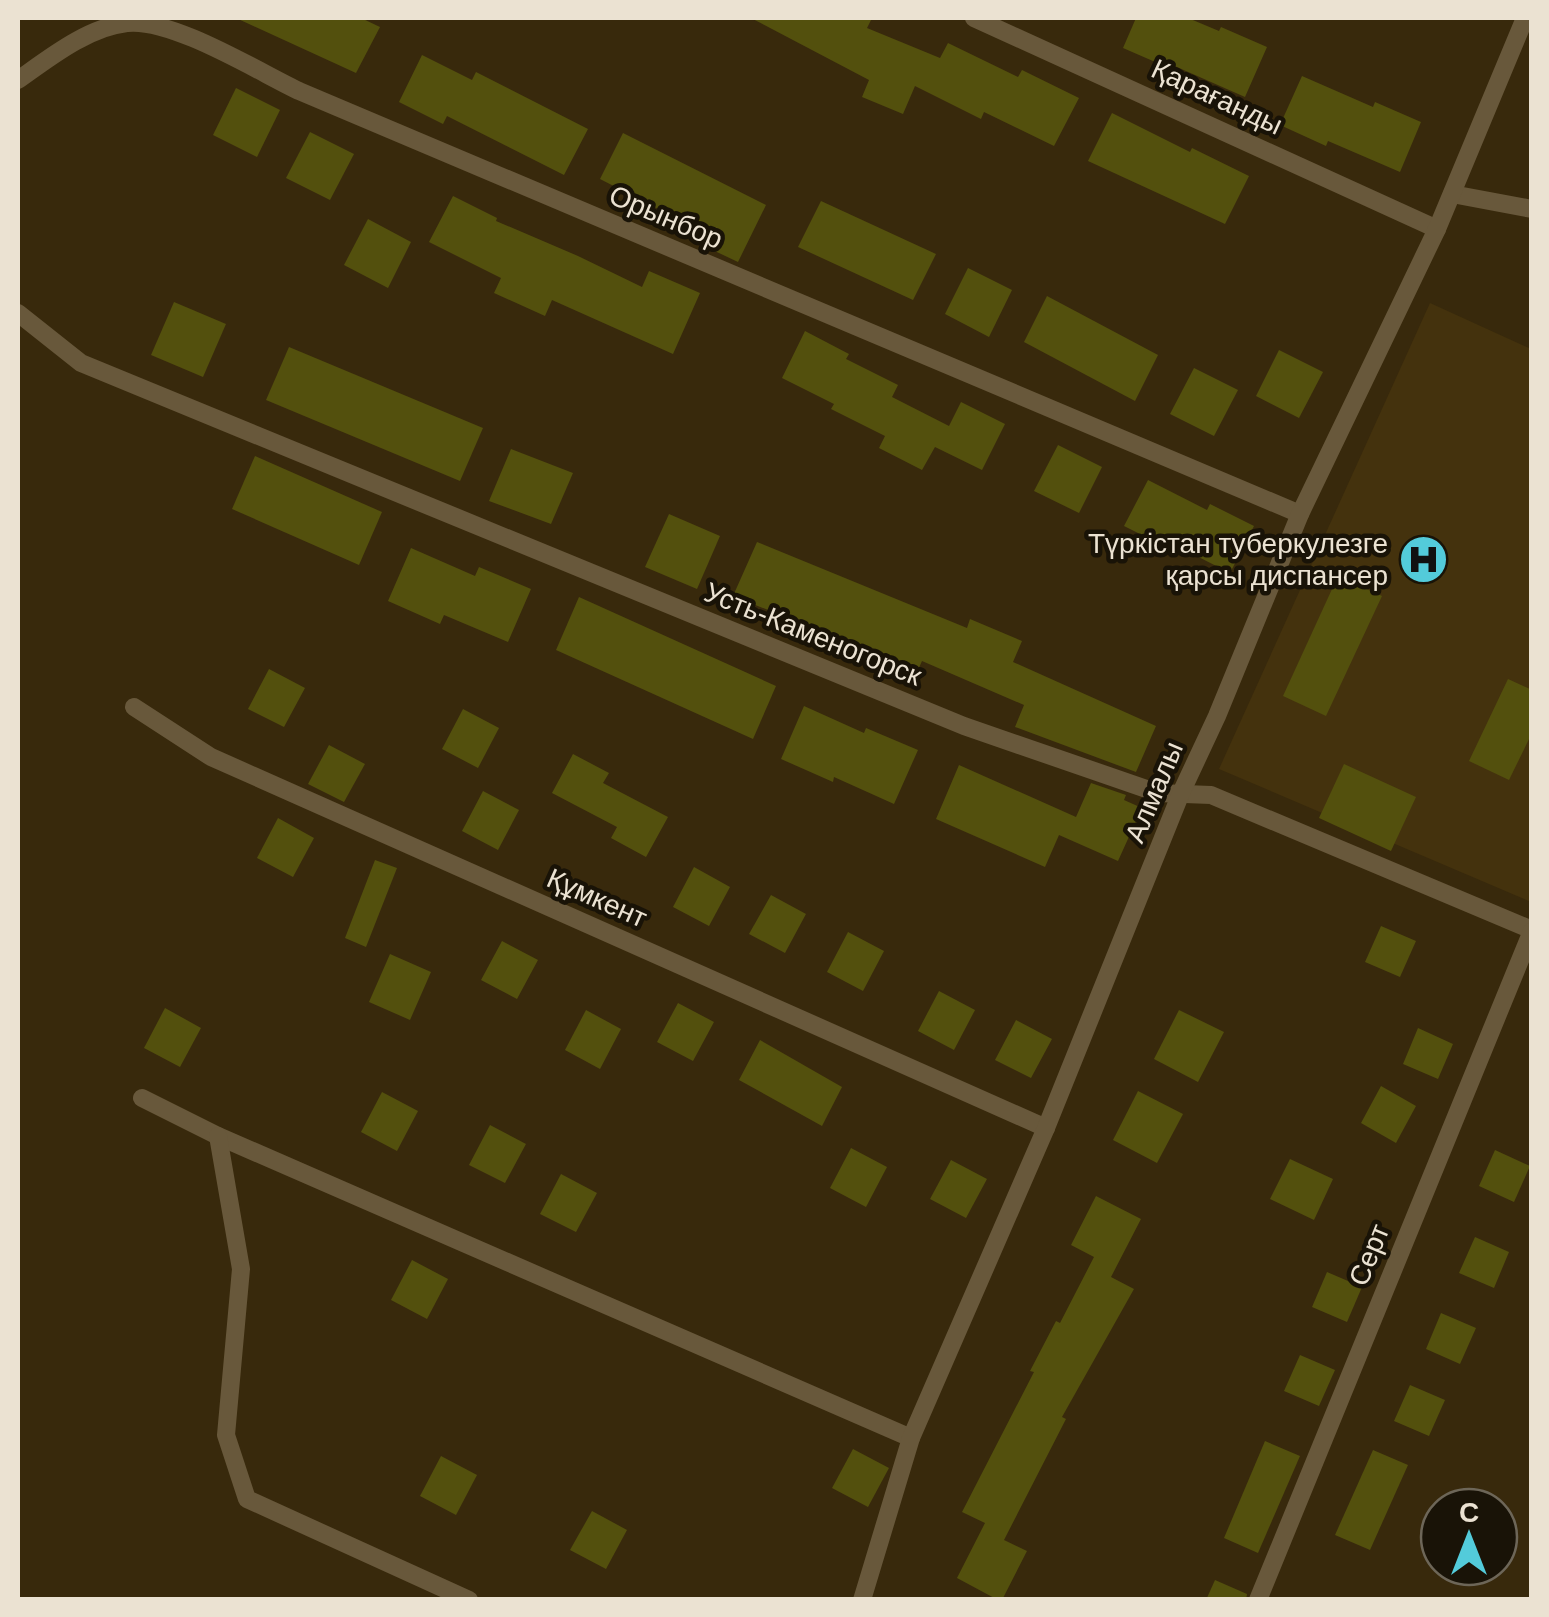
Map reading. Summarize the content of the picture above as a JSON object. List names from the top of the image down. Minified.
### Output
{"streets":{"street":["Қарағанды","Орынбор","Усть-Каменогорск","Алмалы","Құмкент","Серт"]},"crossings":[["Қарағанды","Алмалы"],["Орынбор","Алмалы"],["Усть-Каменогорск","Алмалы"],["Усть-Каменогорск","Серт"],["Алмалы","Құмкент"]],"places":{"hospital":["Түркістан туберкулезге қарсы диспансер"]},"north":"top"}
